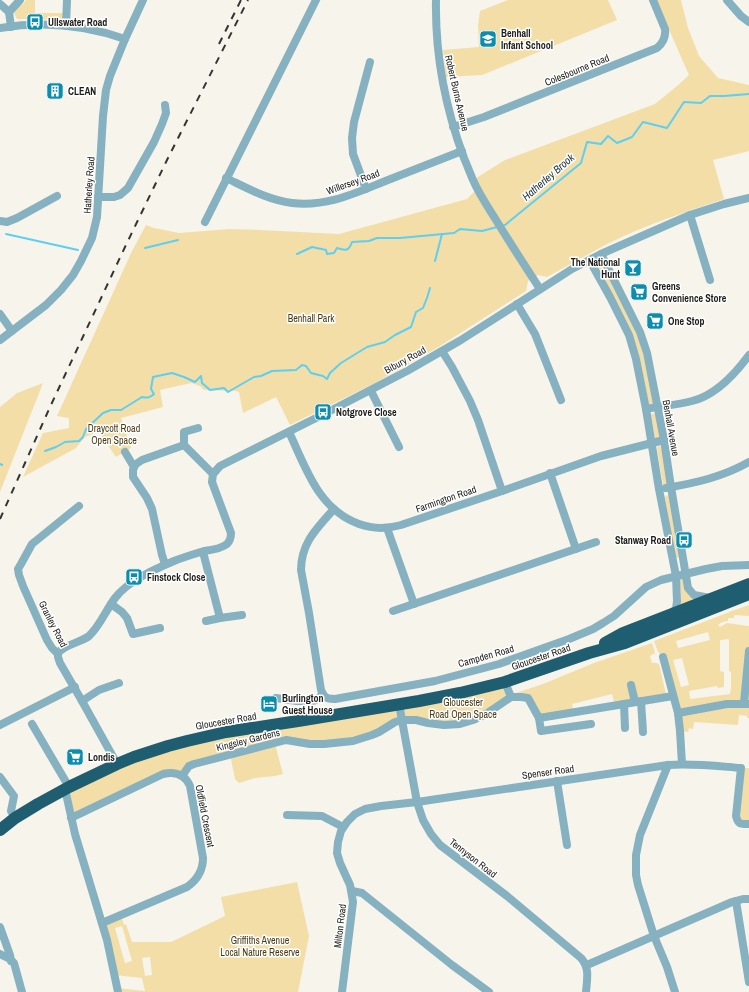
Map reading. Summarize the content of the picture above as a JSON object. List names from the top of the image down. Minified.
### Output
{"streets":{"highway":["Gloucester Road"],"street":["Colesbourne Road","Robert Burns Avenue","Willersey Road","Hatherley Road","Bibury Road","Benhall Avenue","Farmington Road","Granley Road","Campden Road","Kingsley Gardens","Spenser Road","Oldfield Crescent","Tennyson Road","Milton Road"]},"crossings":[["Colesbourne Road","Robert Burns Avenue"],["Robert Burns Avenue","Willersey Road"],["Robert Burns Avenue","Bibury Road"],["Bibury Road","Benhall Avenue"],["Bibury Road","Farmington Road"],["Benhall Avenue","Farmington Road"],["Benhall Avenue","Campden Road"],["Benhall Avenue","Gloucester Road"],["Granley Road","Gloucester Road"],["Gloucester Road","Tennyson Road"],["Kingsley Gardens","Oldfield Crescent"],["Kingsley Gardens","Tennyson Road"],["Spenser Road","Tennyson Road"],["Spenser Road","Milton Road"],["Tennyson Road","Milton Road"]],"water":["Hatherley Brook"],"parks":["Benhall Park","Draycott Road Open Space","Gloucester Road Open Space","Griffiths Avenue Local Nature Reserve"],"places":{"bus stop":["Ullswater Road","Notgrove Close","Stanway Road","Finstock Close"],"school or university":["Benhall Infant School"],"building":["CLEAN"],"bar":["The National Hunt"],"supermarket":["Greens Convenience Store","One Stop","Londis"],"hotel":["Burlington Guest House"]}}
